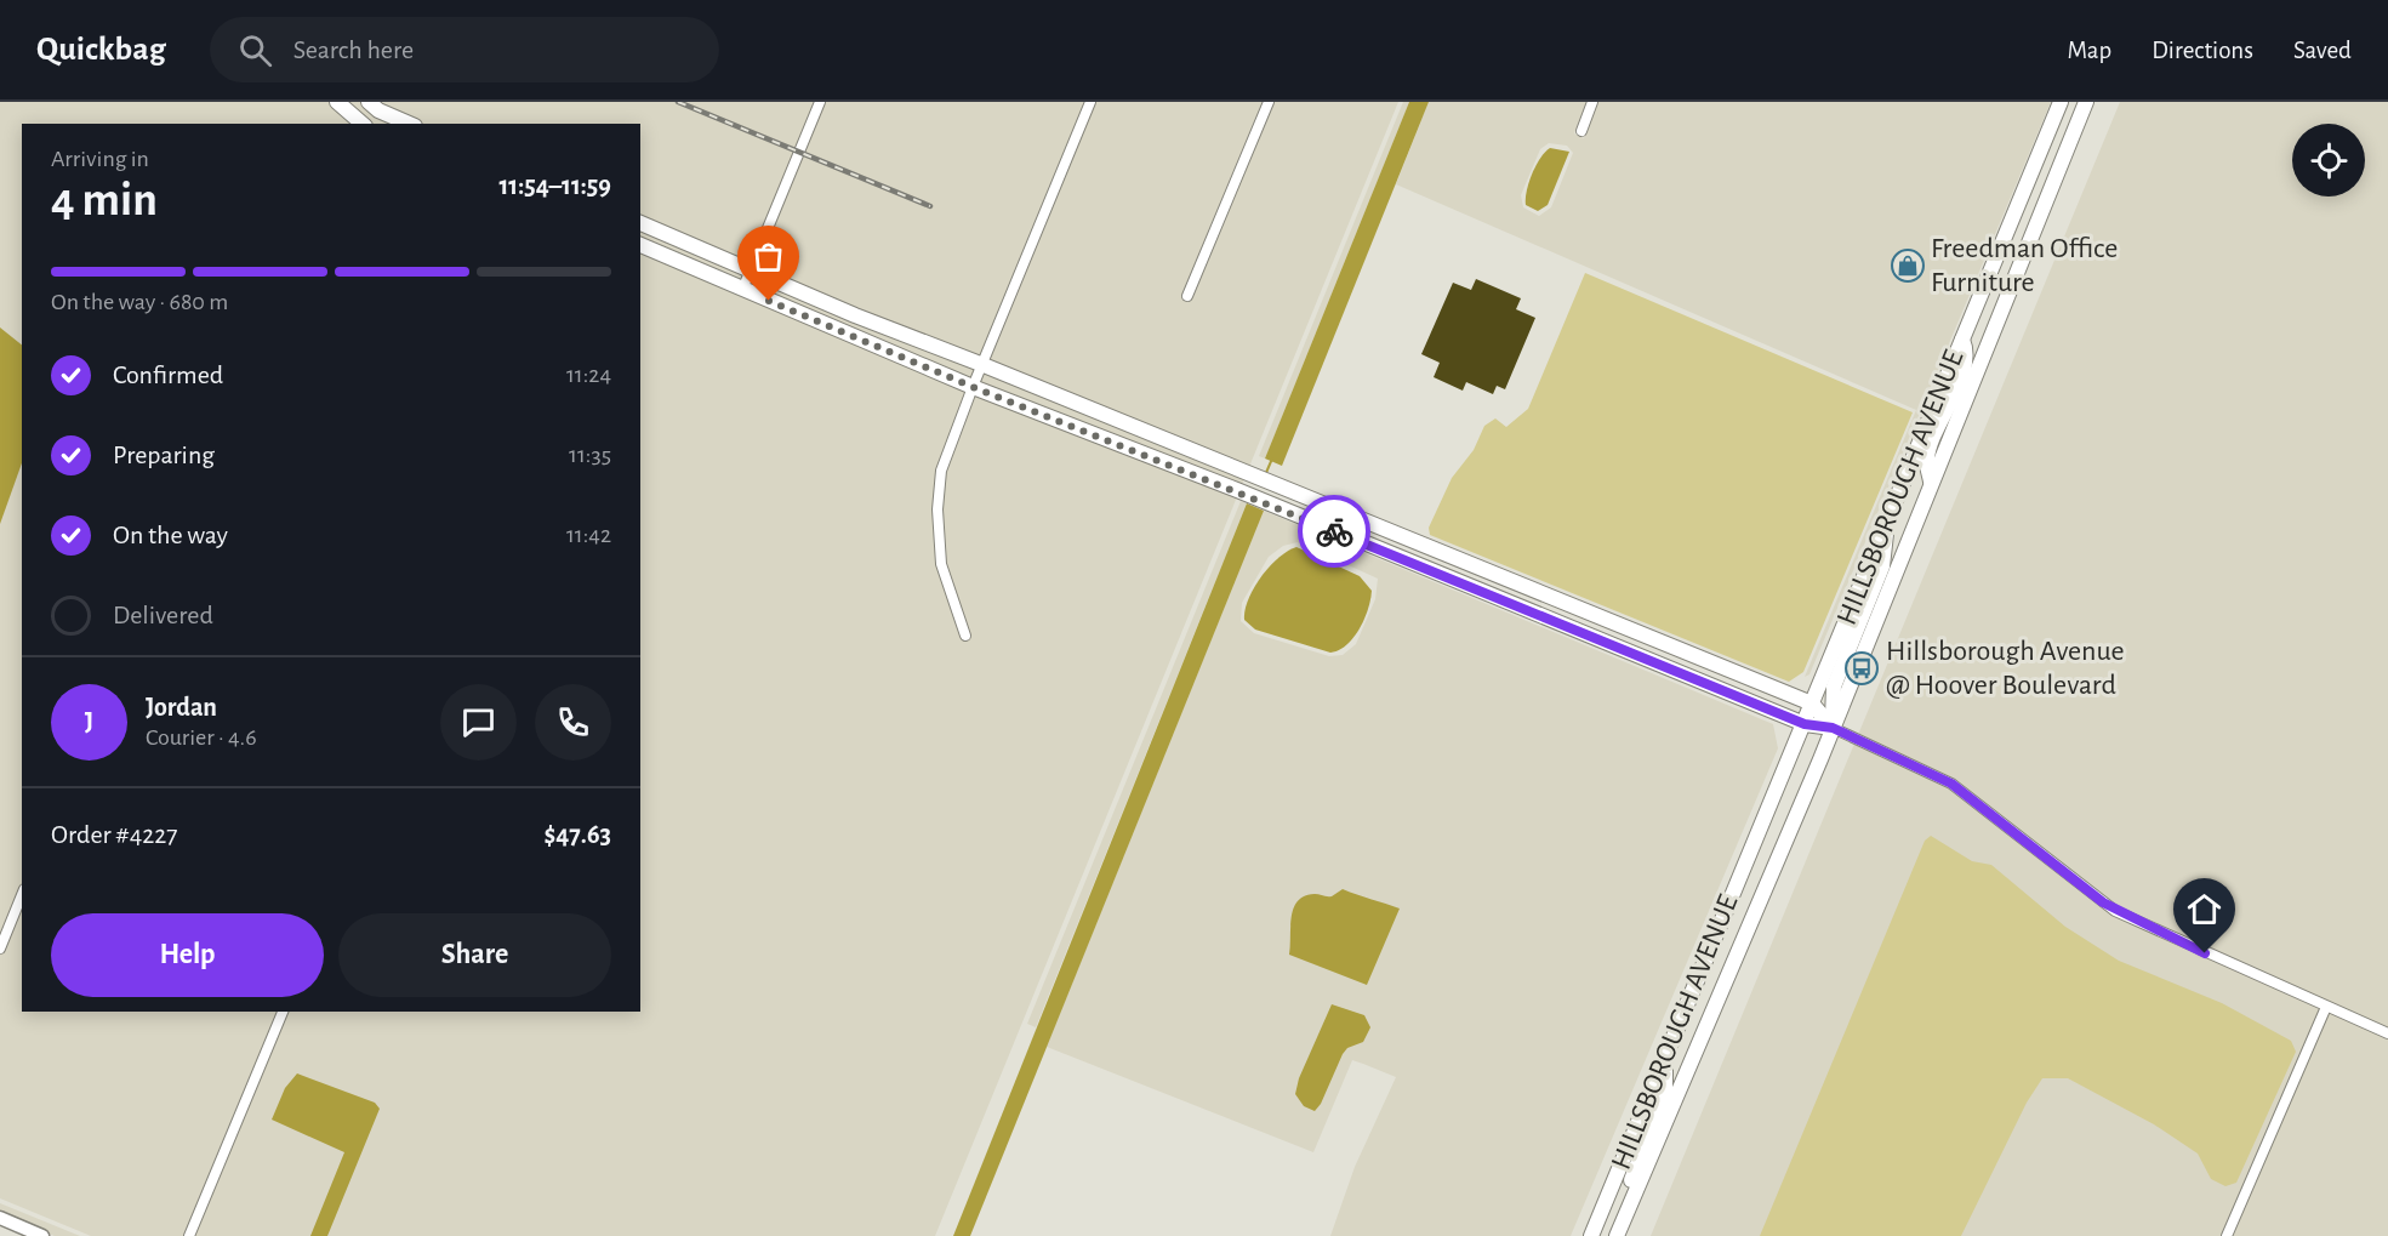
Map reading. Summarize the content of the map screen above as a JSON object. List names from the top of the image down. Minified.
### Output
{"streets":{"main road":["HILLSBOROUGH AVENUE"]},"places":{"shop":["Freedman Office Furniture"],"bus stop":["Hillsborough Avenue @ Hoover Boulevard"]},"page":{"header":"Quickbag","search":"Search here","nav":["Map","Directions","Saved"],"heading":["4 min","Arriving in","11:54–11:59"],"panel":["Jordan","Courier · 4.6","Order #4227","$47.63"],"bar":"On the way · 680 m","list":[["Confirmed","11:24"],["Preparing","11:35"],["On the way","11:42"],"Delivered"],"round":"J","buttons":["Help","Share"]}}
